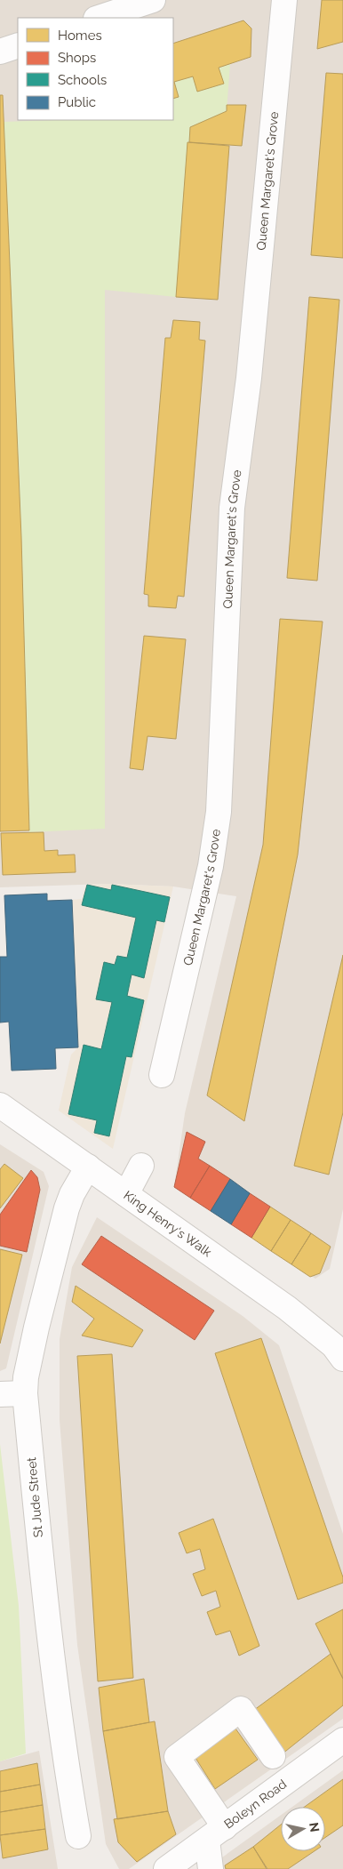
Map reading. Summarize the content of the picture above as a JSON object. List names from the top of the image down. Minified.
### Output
{"streets":{"street":["Queen Margaret's Grove","King Henry's Walk","St Jude Street","Boleyn Road"]},"crossings":[["King Henry's Walk","St Jude Street"]],"legend":["Homes","Shops","Schools","Public"],"north":"right"}
